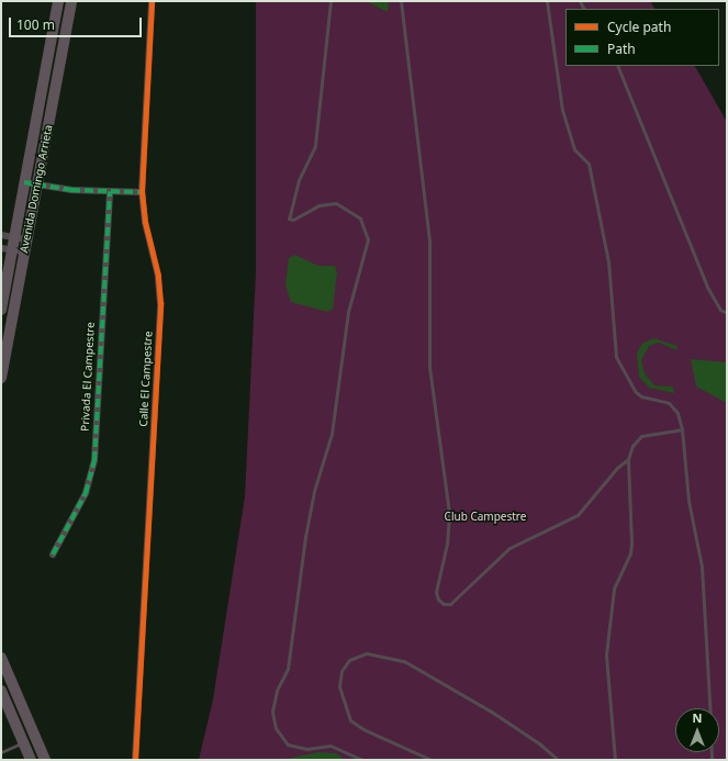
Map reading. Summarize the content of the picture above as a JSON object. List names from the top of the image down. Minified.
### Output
{"streets":{"main road":["Avenida Domingo Arrieta"],"street":["Privada El Campestre","Calle El Campestre"]},"parks":["Club Campestre"],"legend":["Cycle path","Path"],"scale_bar":"100 m","north":"top"}
